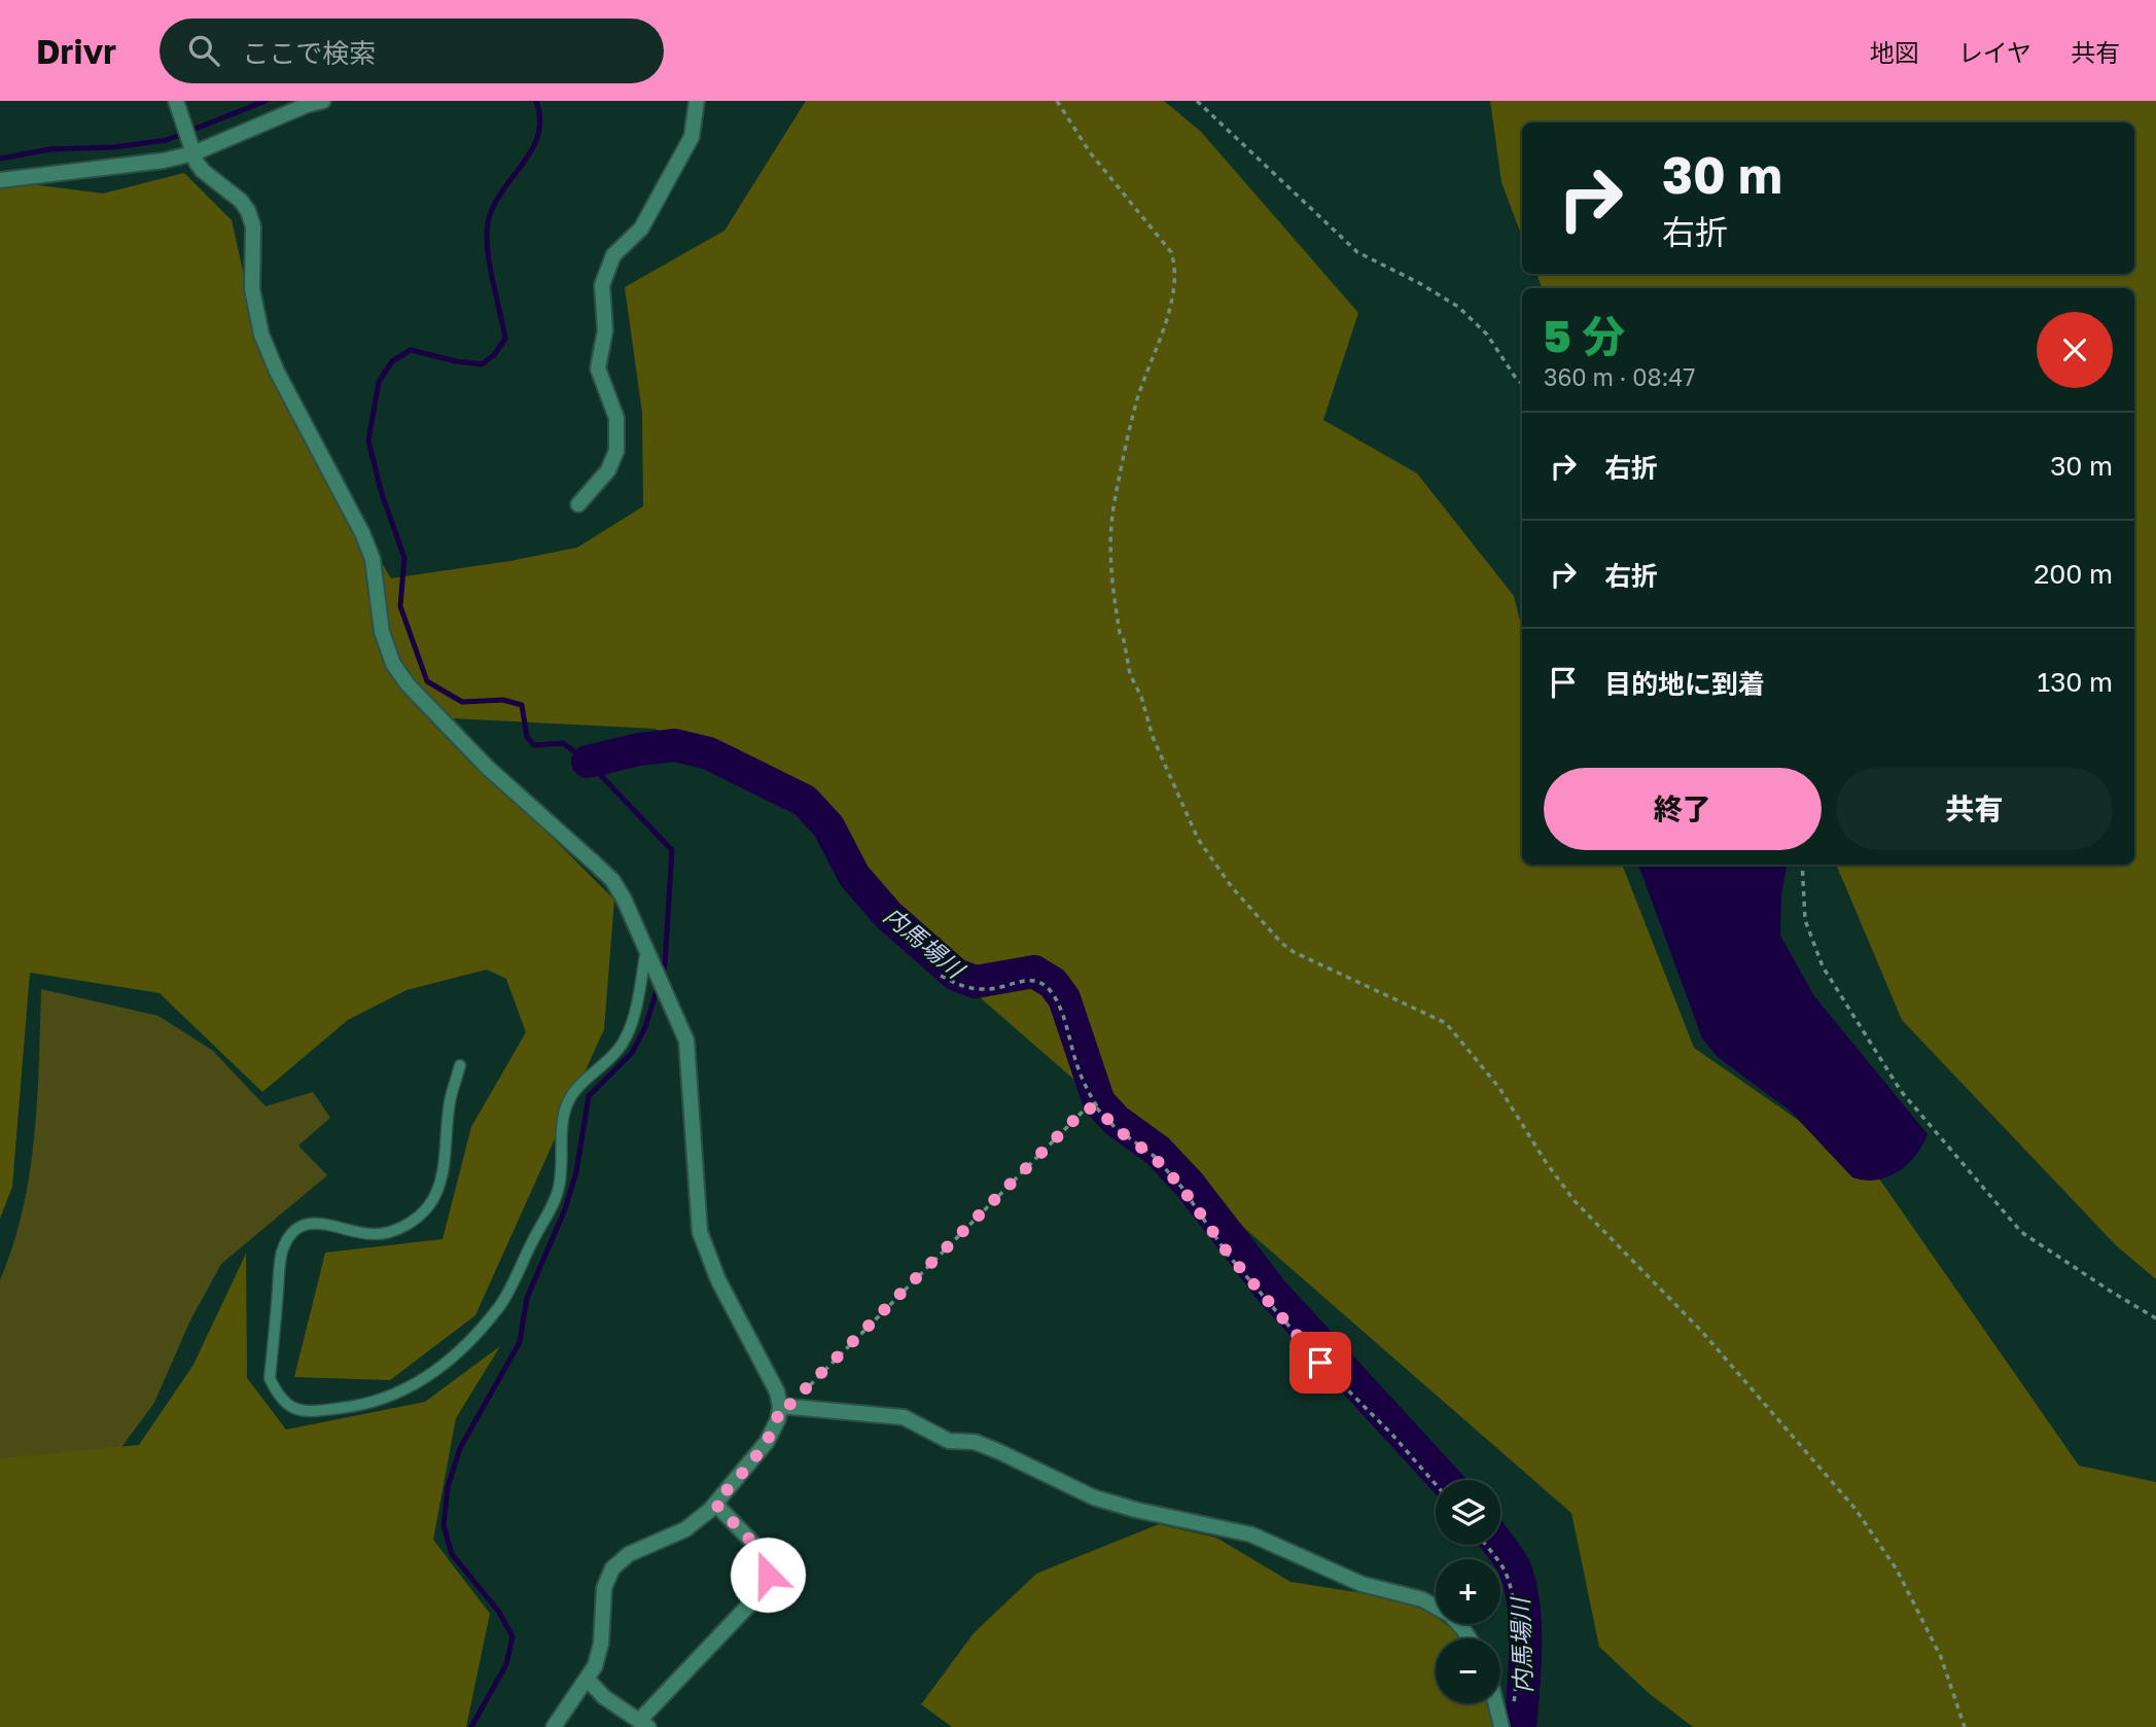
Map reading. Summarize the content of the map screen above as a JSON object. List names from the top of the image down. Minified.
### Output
{"water":["内馬場川"],"page":{"header":"Drivr","search":"ここで検索","nav":["地図","レイヤ","共有"],"turn":["30 m","右折"],"heading":["5 分","360 m · 08:47"],"list":[{"name":"右折","value":"30 m"},{"name":"右折","value":"200 m"},{"name":"目的地に到着","value":"130 m"}],"buttons":["終了","共有"],"map_buttons":["+","−"]}}
